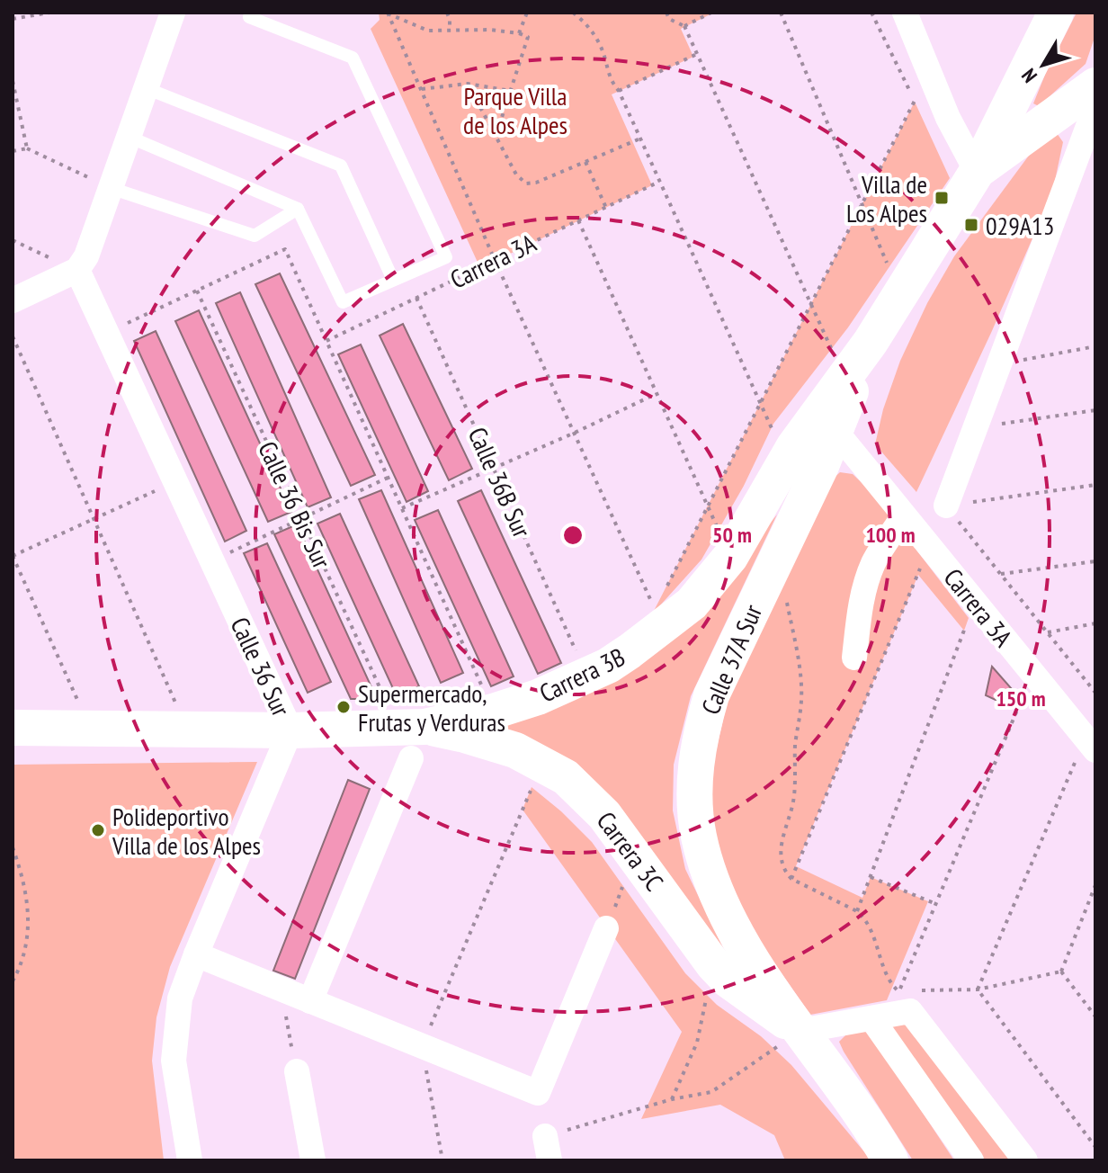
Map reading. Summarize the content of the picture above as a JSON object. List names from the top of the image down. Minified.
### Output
{"streets":{"main road":["Calle 37A Sur","Carrera 3B","Carrera 3C"],"street":["Carrera 3A","Calle 36 Sur"],"path":["Calle 36B Sur","Calle 36 Bis Sur"]},"crossings":[["Carrera 3A","Calle 36B Sur"],["Carrera 3A","Calle 37A Sur"],["Calle 37A Sur","Carrera 3B"],["Calle 37A Sur","Carrera 3C"],["Calle 36 Sur","Carrera 3B"],["Carrera 3B","Carrera 3C"]],"parks":["Parque Villa de los Alpes"],"places":{"transit":["Villa de Los Alpes","029A13"],"other":["Supermercado, Frutas y Verduras","Polideportivo Villa de los Alpes"]},"north":"bottom left","rings":["50 m","100 m","150 m"]}
